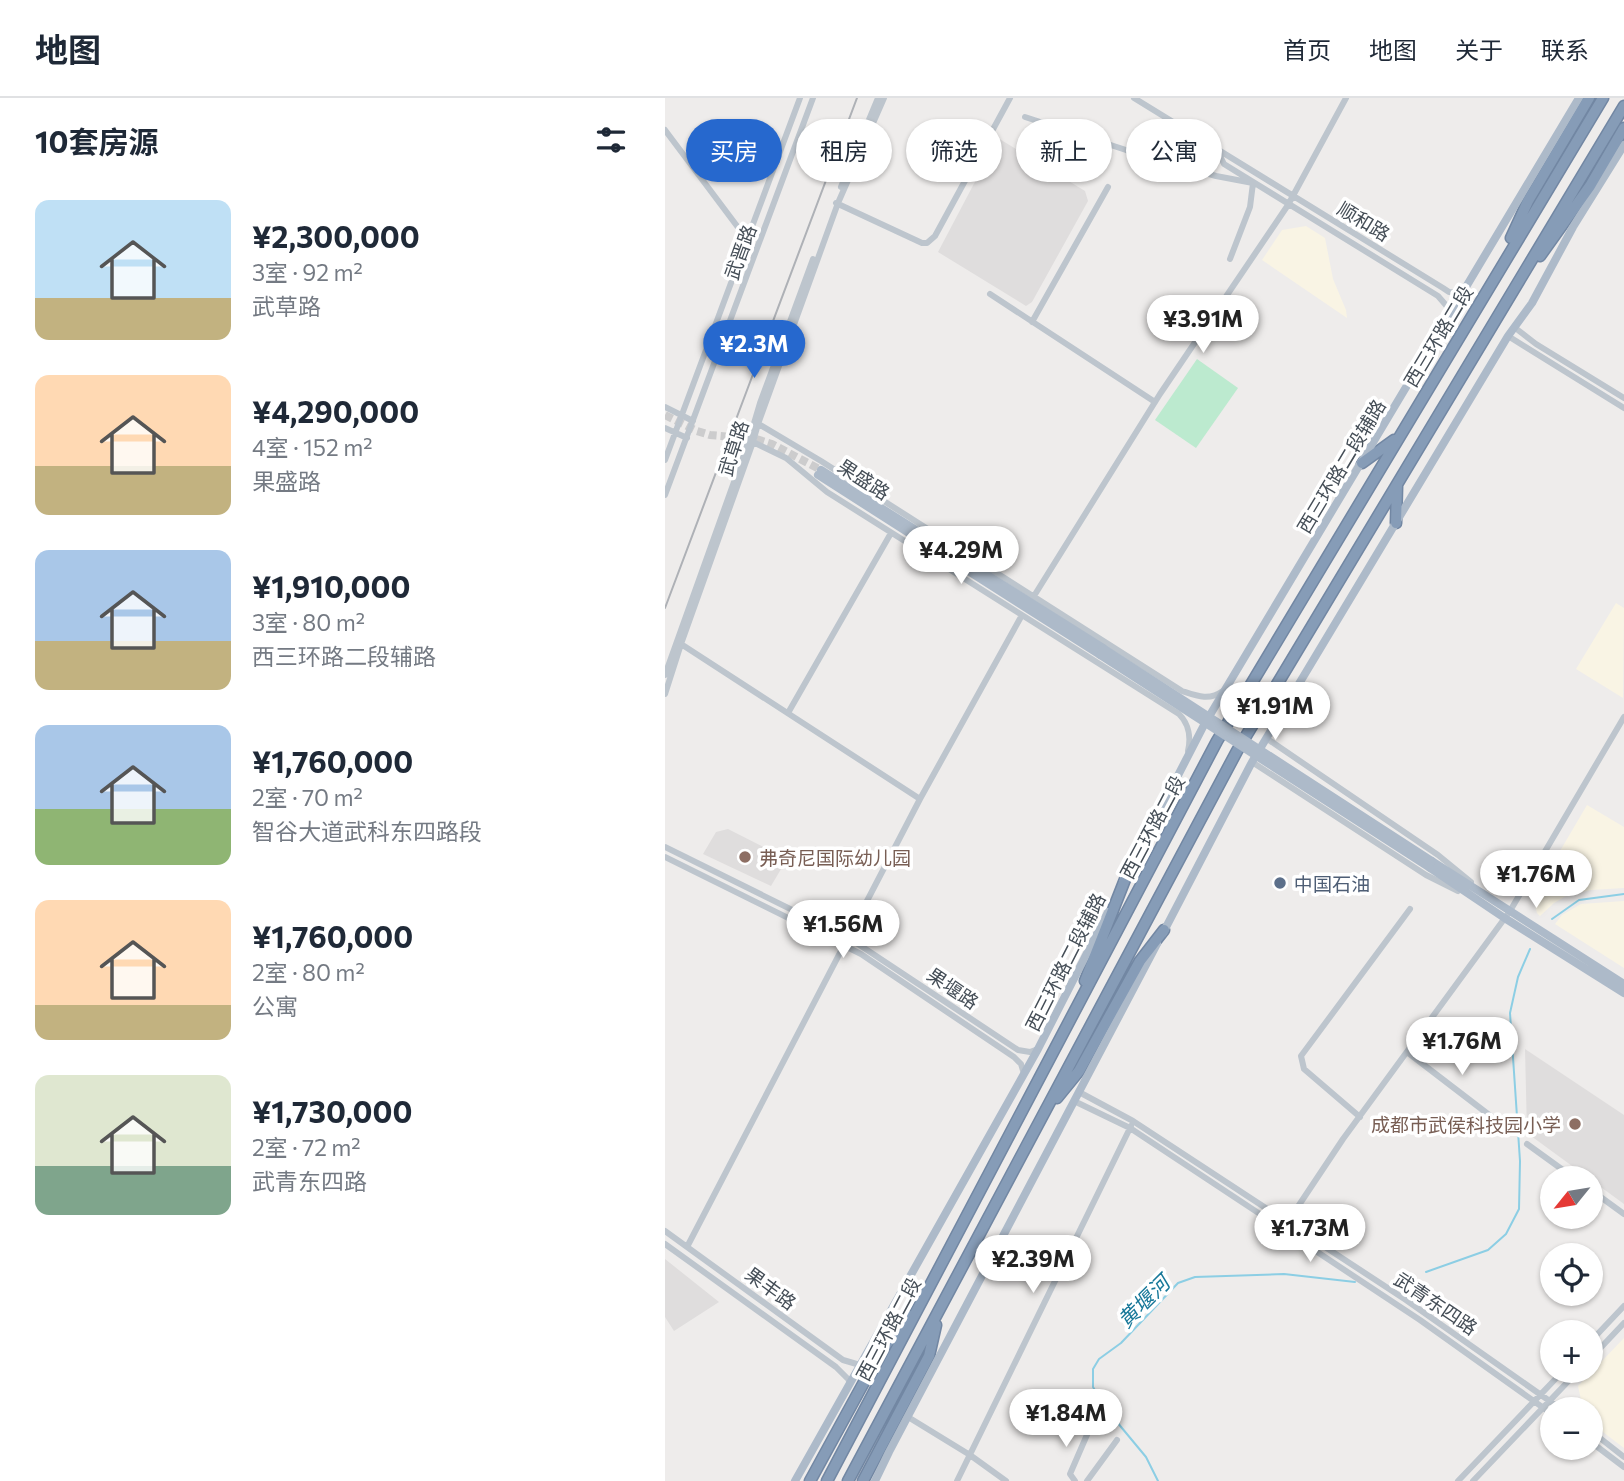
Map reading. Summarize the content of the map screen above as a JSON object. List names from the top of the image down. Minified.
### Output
{"streets":{"highway":["西三环路二段"],"main road":["西三环路二段辅路","果盛路"],"street":["顺和路","武晋路","武草路","果堰路","果丰路","武青东四路"]},"crossings":[["顺和路","西三环路二段辅路"],["西三环路二段辅路","果堰路"],["西三环路二段辅路","果丰路"]],"water":["黄堰河"],"places":["弗奇尼国际幼儿园","中国石油","成都市武侯科技园小学"],"north":"bottom left","page":{"header":"地图","nav":["首页","地图","关于","联系"],"heading":"10套房源","chip":["买房","租房","筛选","新上","公寓"],"list":[{"name":"¥2,300,000","note":"3室 · 92 m² · 武草路"},{"name":"¥4,290,000","note":"4室 · 152 m² · 果盛路"},{"name":"¥1,910,000","note":"3室 · 80 m² · 西三环路二段辅路"},{"name":"¥1,760,000","note":"2室 · 70 m² · 智谷大道武科东四路段"},{"name":"¥1,760,000","note":"2室 · 80 m² · 公寓"},{"name":"¥1,730,000","note":"2室 · 72 m² · 武青东四路"}],"price":["¥3.91M","¥2.3M","¥4.29M","¥1.91M","¥1.76M","¥1.56M","¥1.76M","¥1.73M","¥2.39M","¥1.84M"],"map_buttons":["+","−"]}}
